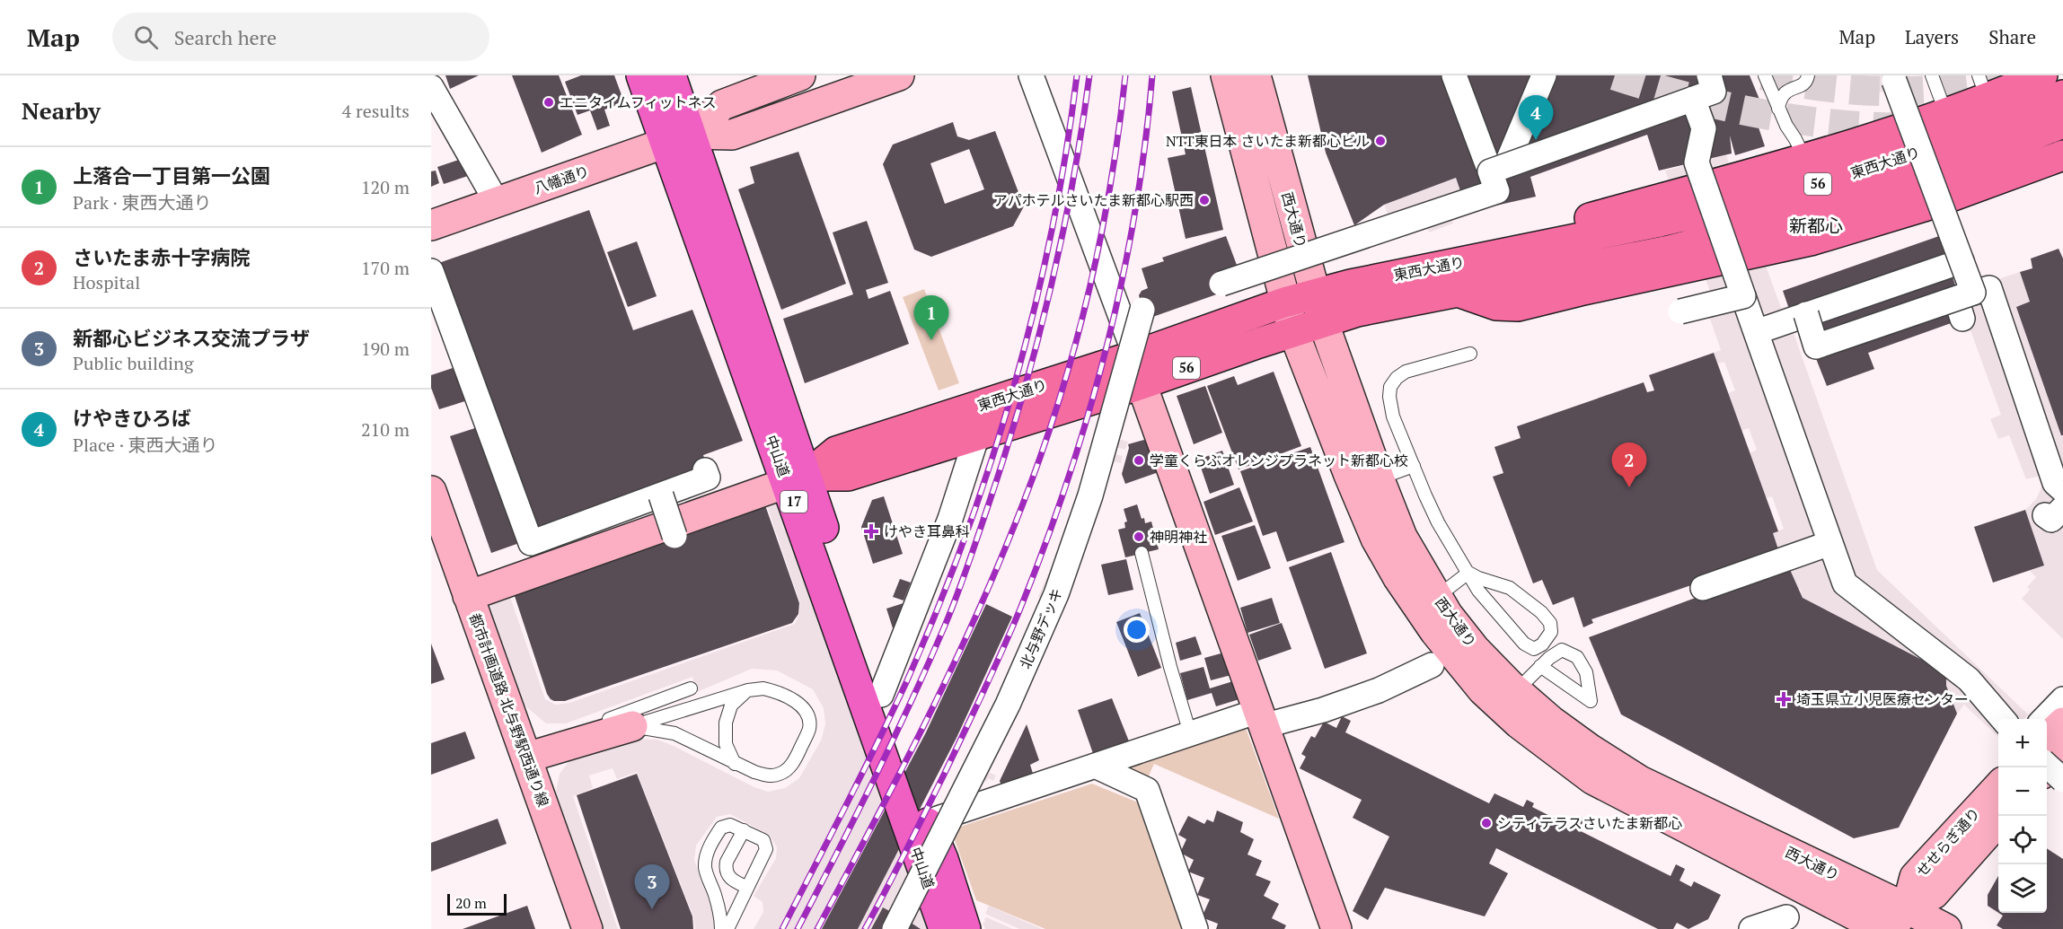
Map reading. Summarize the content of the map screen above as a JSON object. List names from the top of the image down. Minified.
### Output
{"streets":{"highway":["中山道","17"],"main road":["東西大通り","56"],"street":["八幡通り","西大通り","北与野デッキ","都市計画道路 北与野駅西通り線","せせらぎ通り"]},"crossings":[["東西大通り","西大通り"],["東西大通り","中山道"],["八幡通り","中山道"],["西大通り","せせらぎ通り"]],"districts":["新都心"],"places":{"other":["エニタイムフィットネス","NTT東日本 さいたま新都心ビル","アパホテルさいたま新都心駅西","学童くらぶオレンジプラネット新都心校","神明神社","シティテラスさいたま新都心"],"health":["けやき耳鼻科","埼玉県立小児医療センター"]},"scale_bar":"20 m","page":{"header":"Map","search":"Search here","nav":["Map","Layers","Share"],"heading":["Nearby","4 results"],"pins":["4","1","2","3"],"list":[{"mark":"1","name":"上落合一丁目第一公園","note":"Park · 東西大通り","value":"120 m"},{"mark":"2","name":"さいたま赤十字病院","note":"Hospital","value":"170 m"},{"mark":"3","name":"新都心ビジネス交流プラザ","note":"Public building","value":"190 m"},{"mark":"4","name":"けやきひろば","note":"Place · 東西大通り","value":"210 m"}],"map_buttons":["+","−"],"scale":"20 m"}}
